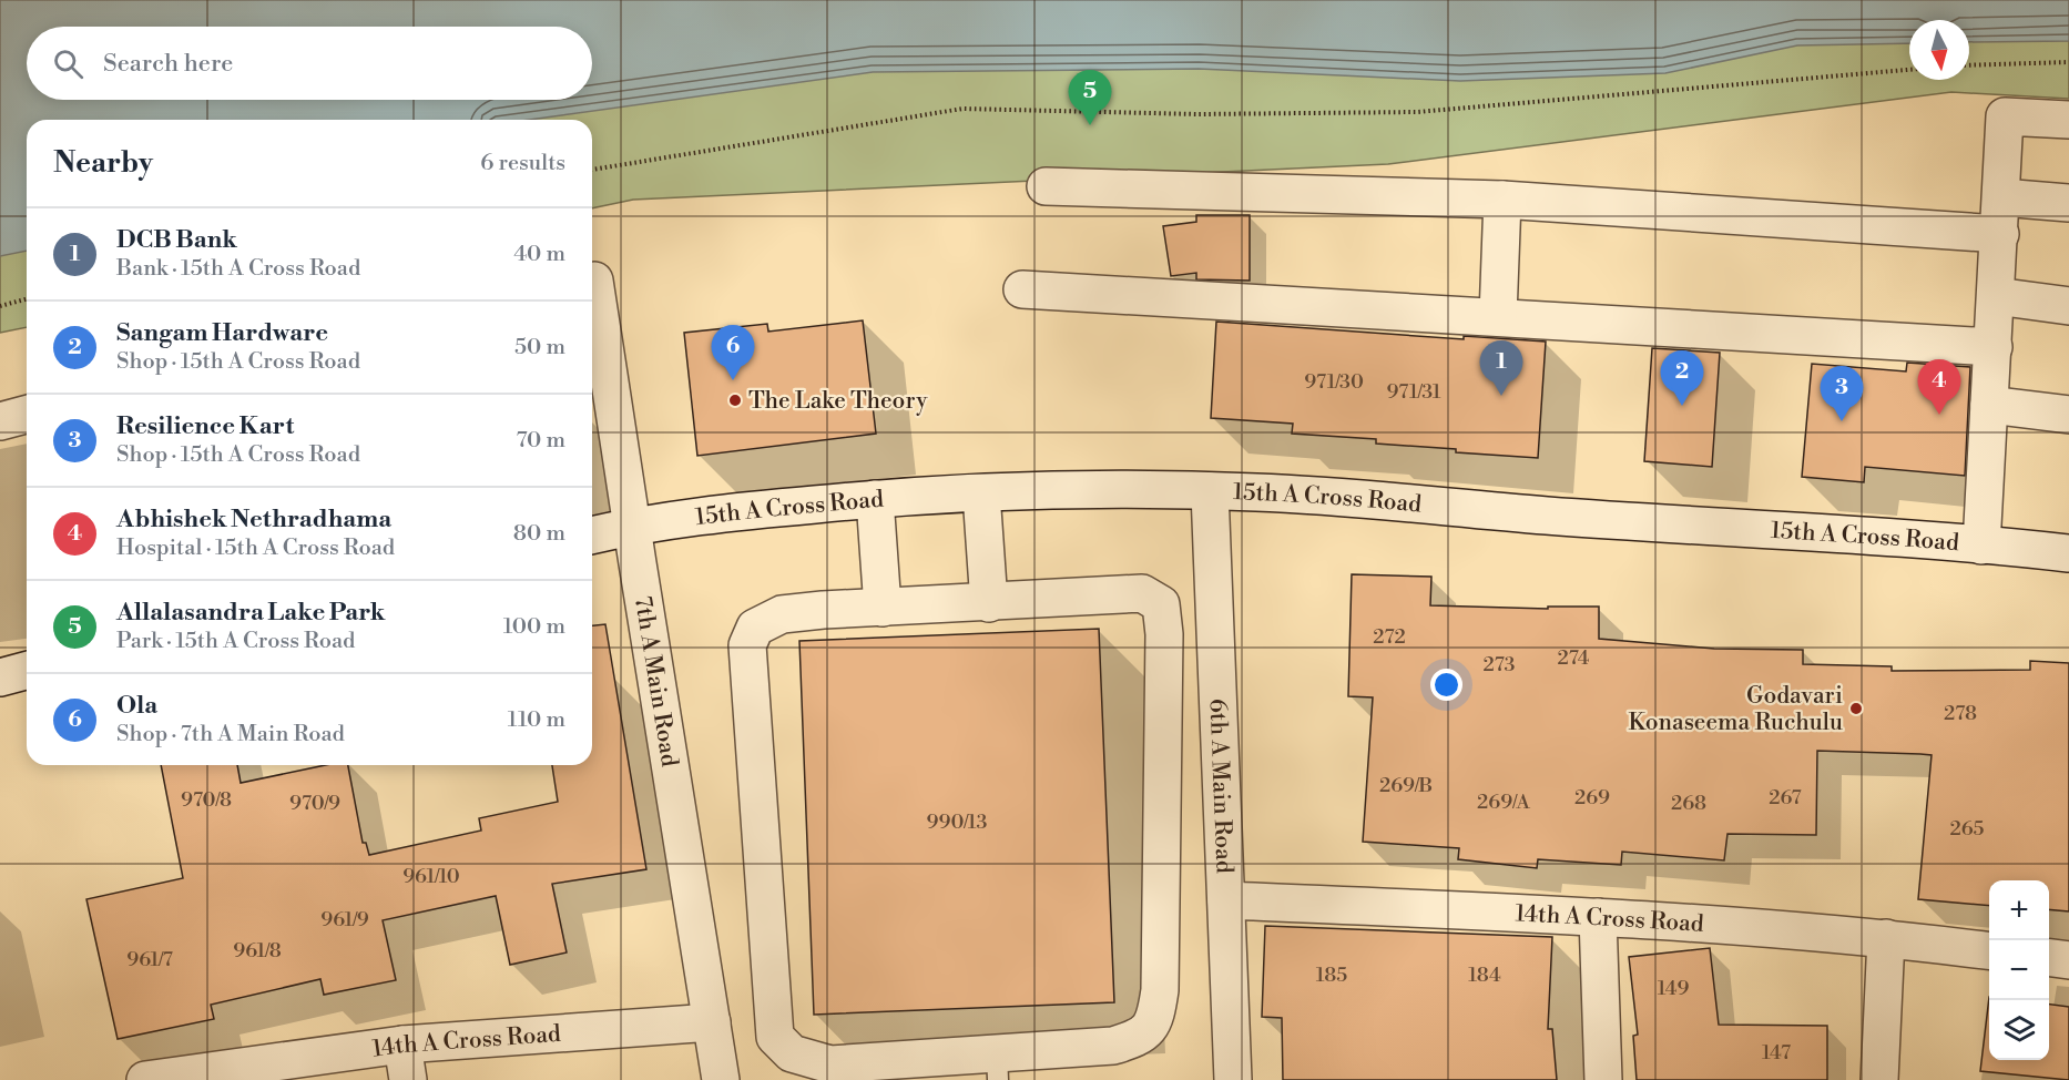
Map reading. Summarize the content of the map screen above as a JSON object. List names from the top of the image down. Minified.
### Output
{"streets":{"street":["15th A Cross Road","7th A Main Road","6th A Main Road","14th A Cross Road"]},"crossings":[["15th A Cross Road","7th A Main Road"],["15th A Cross Road","6th A Main Road"],["7th A Main Road","14th A Cross Road"],["6th A Main Road","14th A Cross Road"]],"places":["The Lake Theory","Godavari Konaseema Ruchulu"],"house_numbers":["971/30","971/31","272","274","273","278","269/B","269","267","970/8","269/A","970/9","268","990/13","265","961/10","961/9","961/8","961/7","185","184","149","147"],"north":"bottom","page":{"search":"Search here","pins":["5","6","1","2","4","3"],"heading":["Nearby","6 results"],"list":[{"mark":"1","name":"DCB Bank","note":"Bank · 15th A Cross Road","value":"40 m"},{"mark":"2","name":"Sangam Hardware","note":"Shop · 15th A Cross Road","value":"50 m"},{"mark":"3","name":"Resilience Kart","note":"Shop · 15th A Cross Road","value":"70 m"},{"mark":"4","name":"Abhishek Nethradhama","note":"Hospital · 15th A Cross Road","value":"80 m"},{"mark":"5","name":"Allalasandra Lake Park","note":"Park · 15th A Cross Road","value":"100 m"},{"mark":"6","name":"Ola","note":"Shop · 7th A Main Road","value":"110 m"}],"map_buttons":["+","−"]}}
